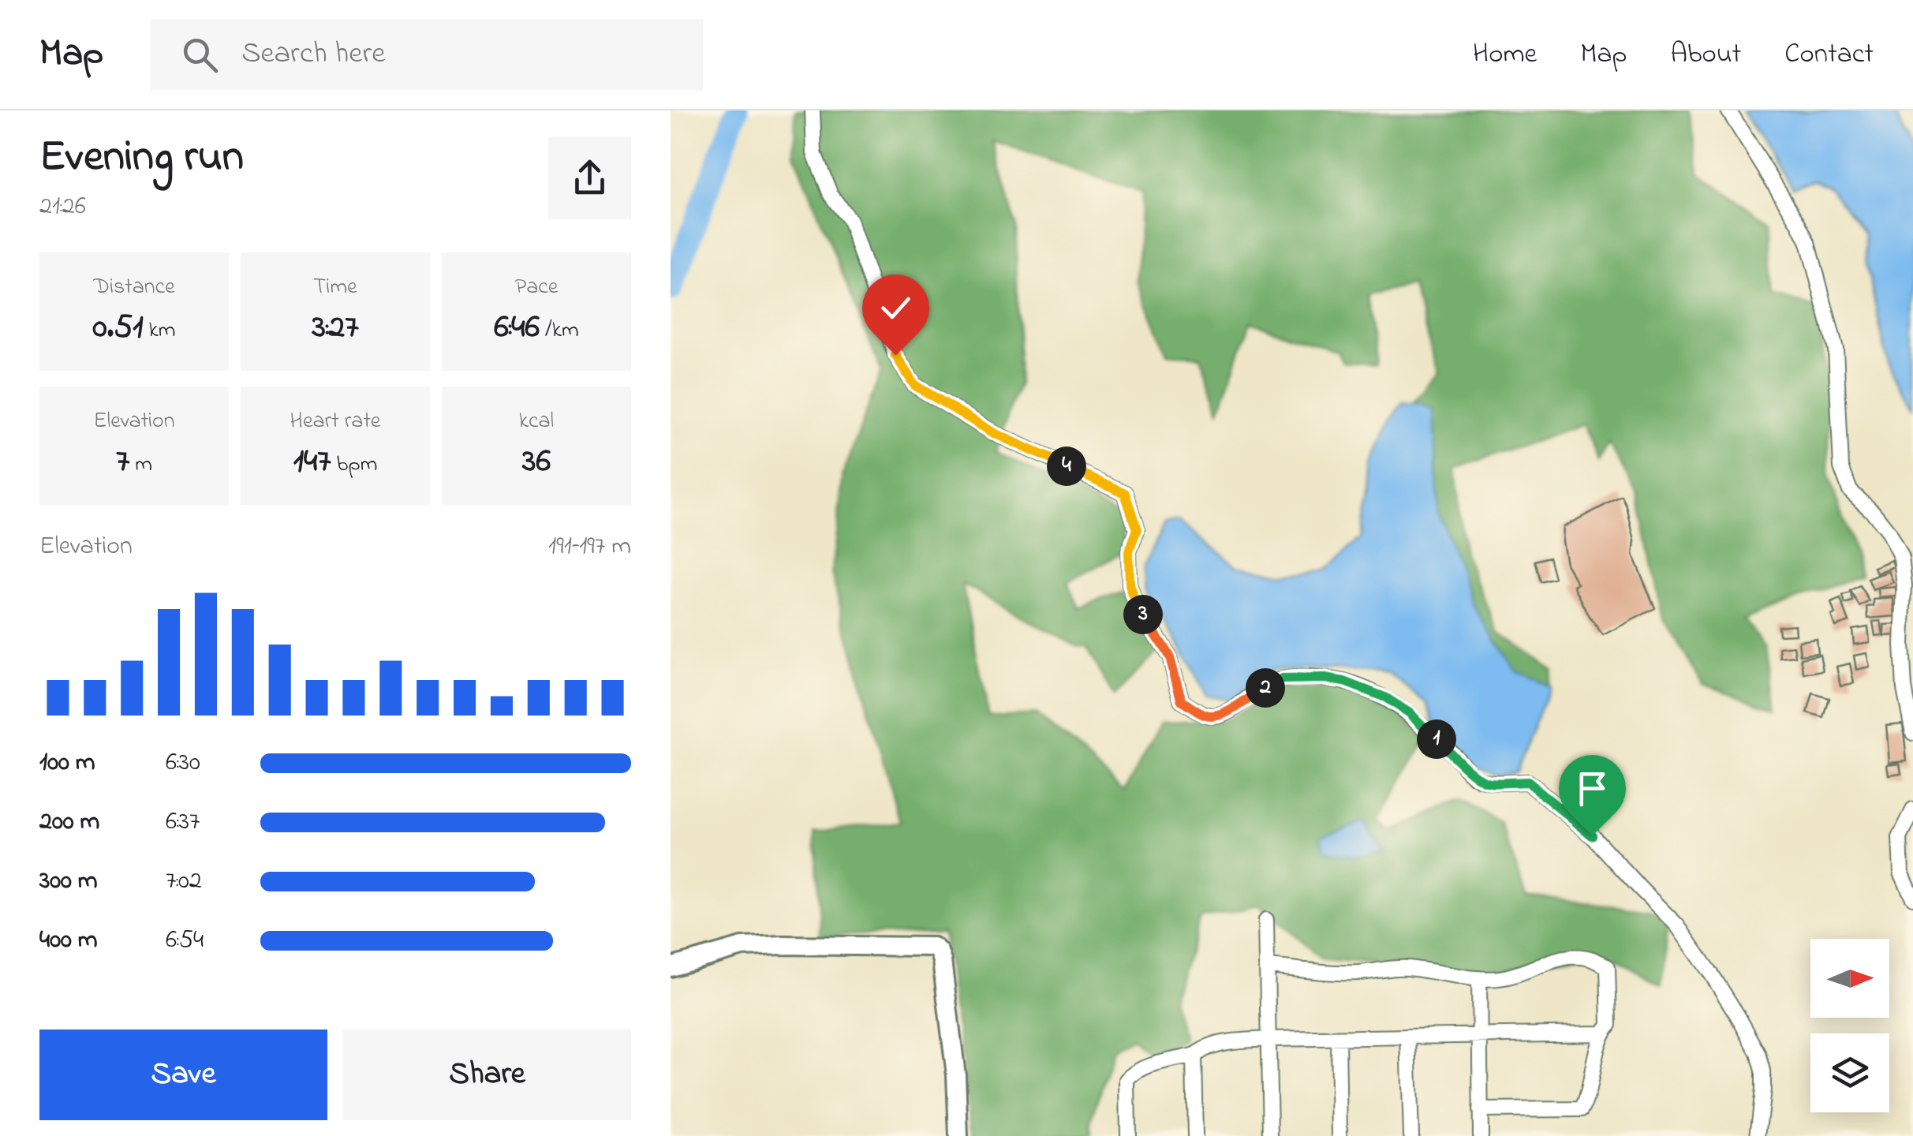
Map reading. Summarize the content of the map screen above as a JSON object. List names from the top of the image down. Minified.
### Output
{"north":"right","page":{"header":"Map","search":"Search here","nav":["Home","Map","About","Contact"],"heading":["Evening run","21:26"],"stats":[["Distance","0.51 km"],["Time","3:27"],["Pace","6:46 /km"],["Elevation","7 m"],["Heart rate","147 bpm"],["kcal","36"]],"pins":["4","3","2","1"],"chart":["Elevation","191–197 m"],"list":[{"name":"100 m","note":"6:30"},{"name":"200 m","note":"6:37"},{"name":"300 m","note":"7:02"},{"name":"400 m","note":"6:54"}],"buttons":["Save","Share"]}}
